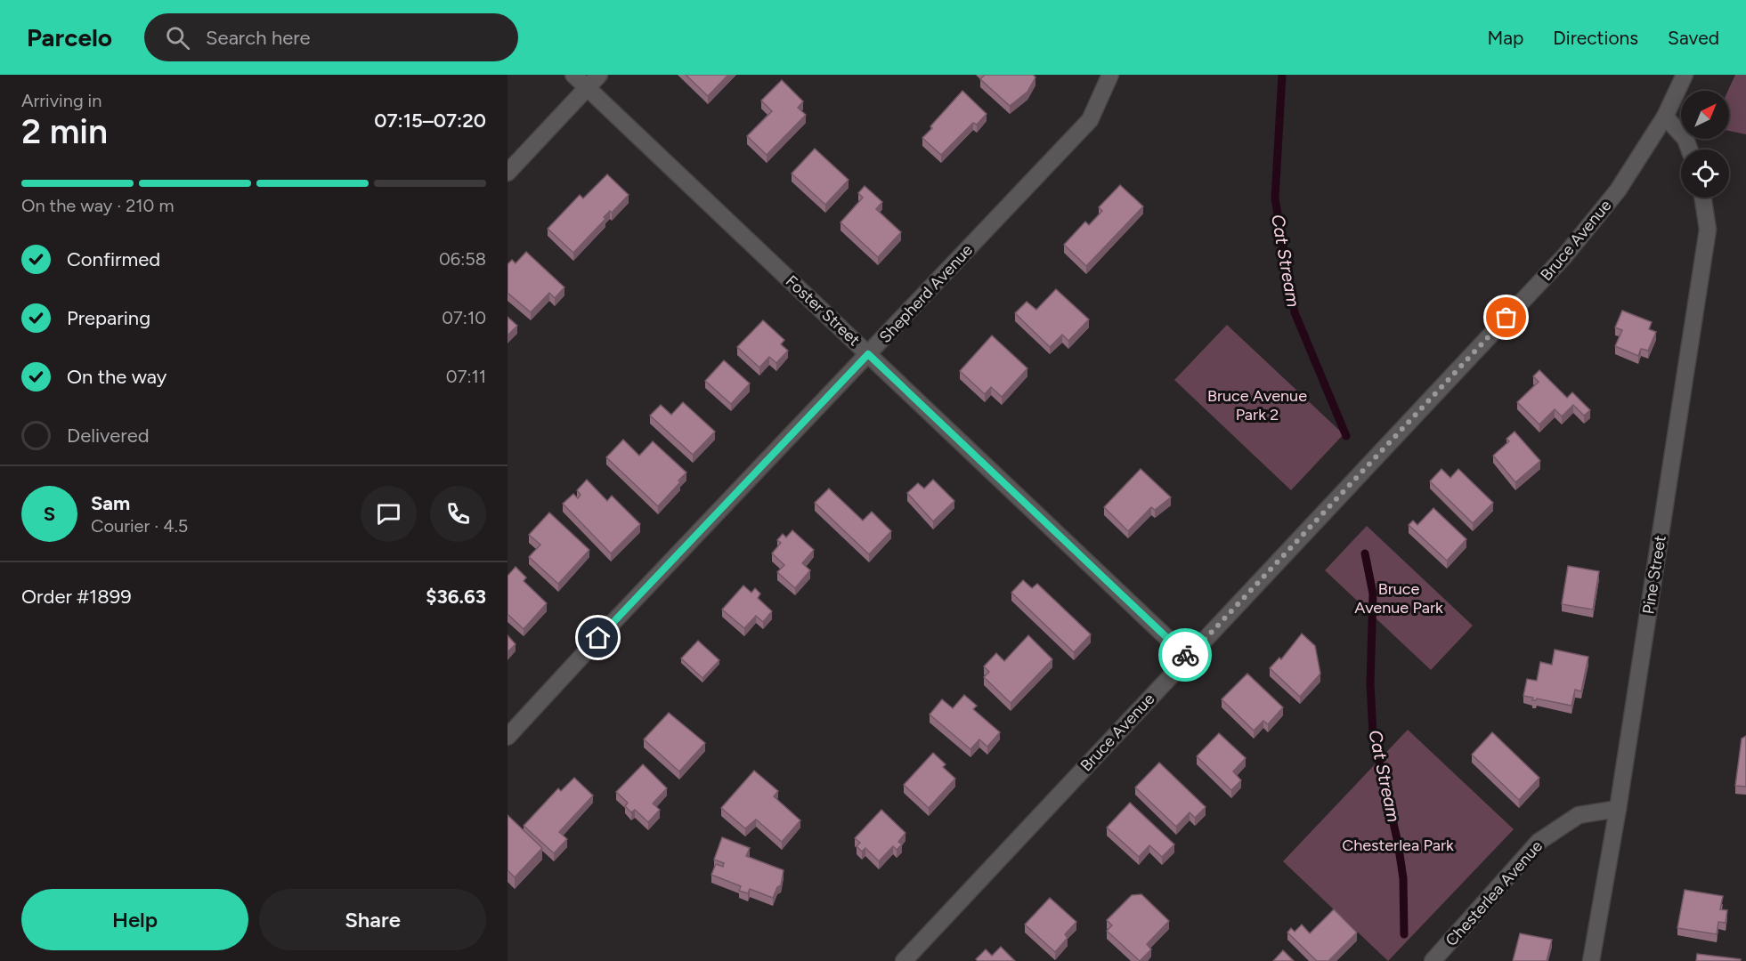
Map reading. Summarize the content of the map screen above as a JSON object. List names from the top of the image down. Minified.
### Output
{"streets":{"street":["Bruce Avenue","Shepherd Avenue","Foster Street","Pine Street","Chesterlea Avenue"]},"crossings":[["Bruce Avenue","Foster Street"],["Shepherd Avenue","Foster Street"],["Pine Street","Chesterlea Avenue"]],"water":["Cat Stream"],"parks":["Bruce Avenue Park 2","Bruce Avenue Park","Chesterlea Park"],"north":"top right","page":{"header":"Parcelo","search":"Search here","nav":["Map","Directions","Saved"],"heading":["2 min","Arriving in","07:15–07:20"],"panel":["Sam","Courier · 4.5","Order #1899","$36.63"],"bar":"On the way · 210 m","list":[["Confirmed","06:58"],["Preparing","07:10"],["On the way","07:11"],"Delivered"],"round":"S","buttons":["Help","Share"]}}
